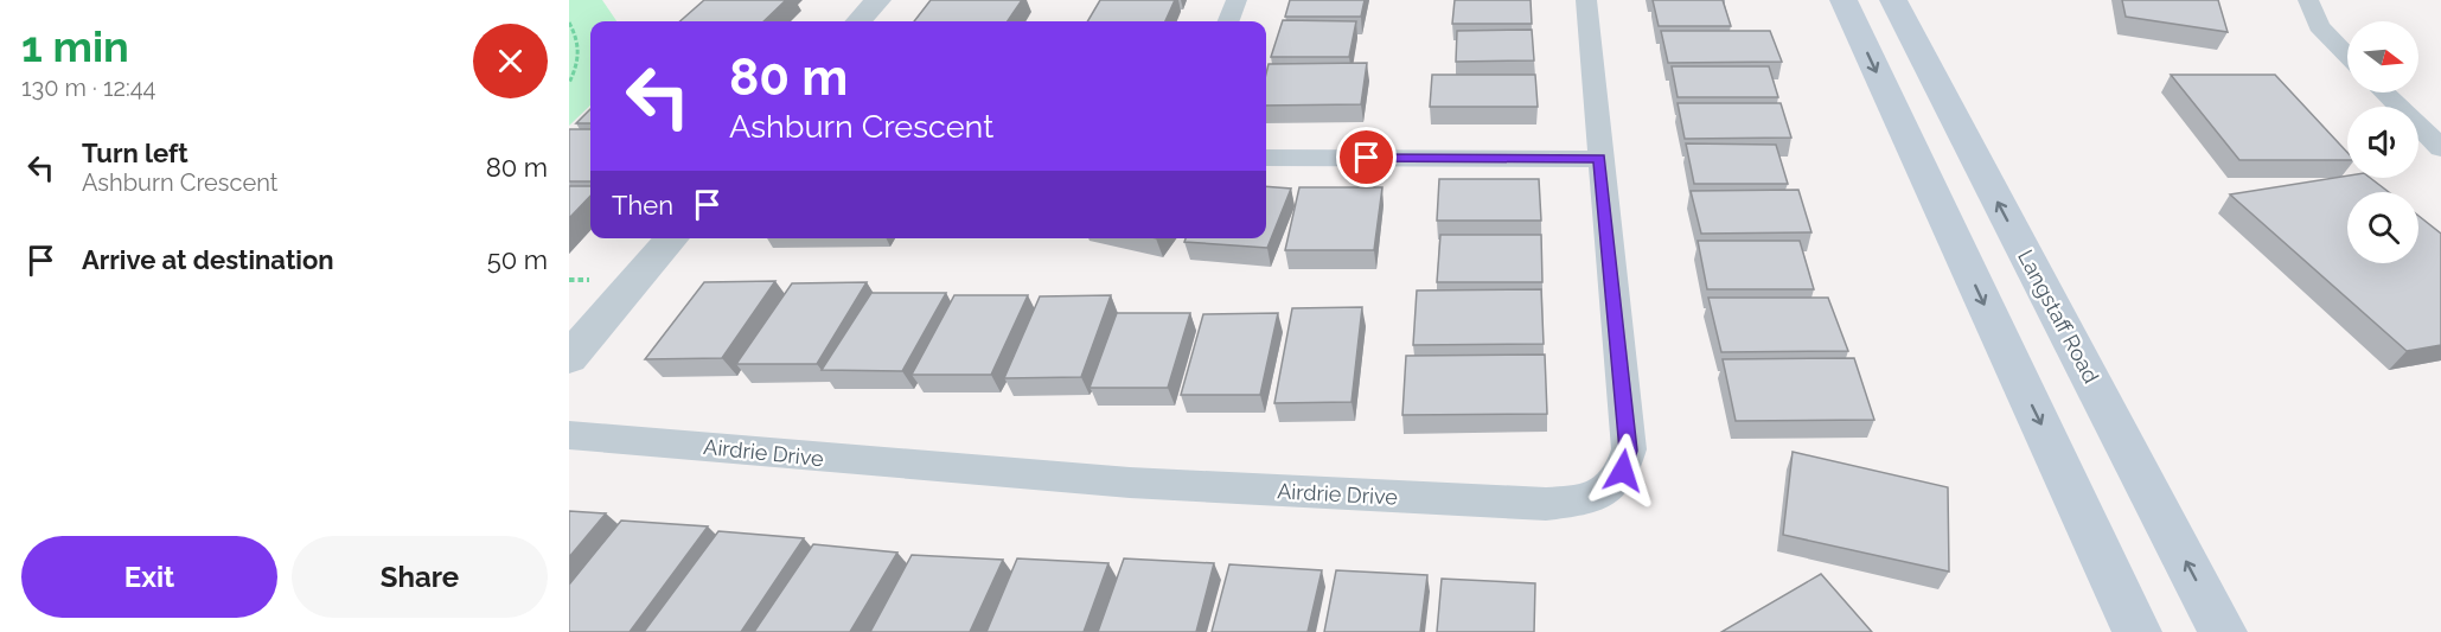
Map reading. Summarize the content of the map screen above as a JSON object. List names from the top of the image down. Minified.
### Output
{"streets":{"main road":["Langstaff Road"],"street":["Airdrie Drive"]},"north":"right","page":{"heading":["1 min","130 m · 12:44"],"turn":["80 m","Ashburn Crescent"],"list":[{"name":"Turn left","note":"Ashburn Crescent","value":"80 m"},{"name":"Arrive at destination","value":"50 m"}],"then":"Then","buttons":["Exit","Share"]}}
